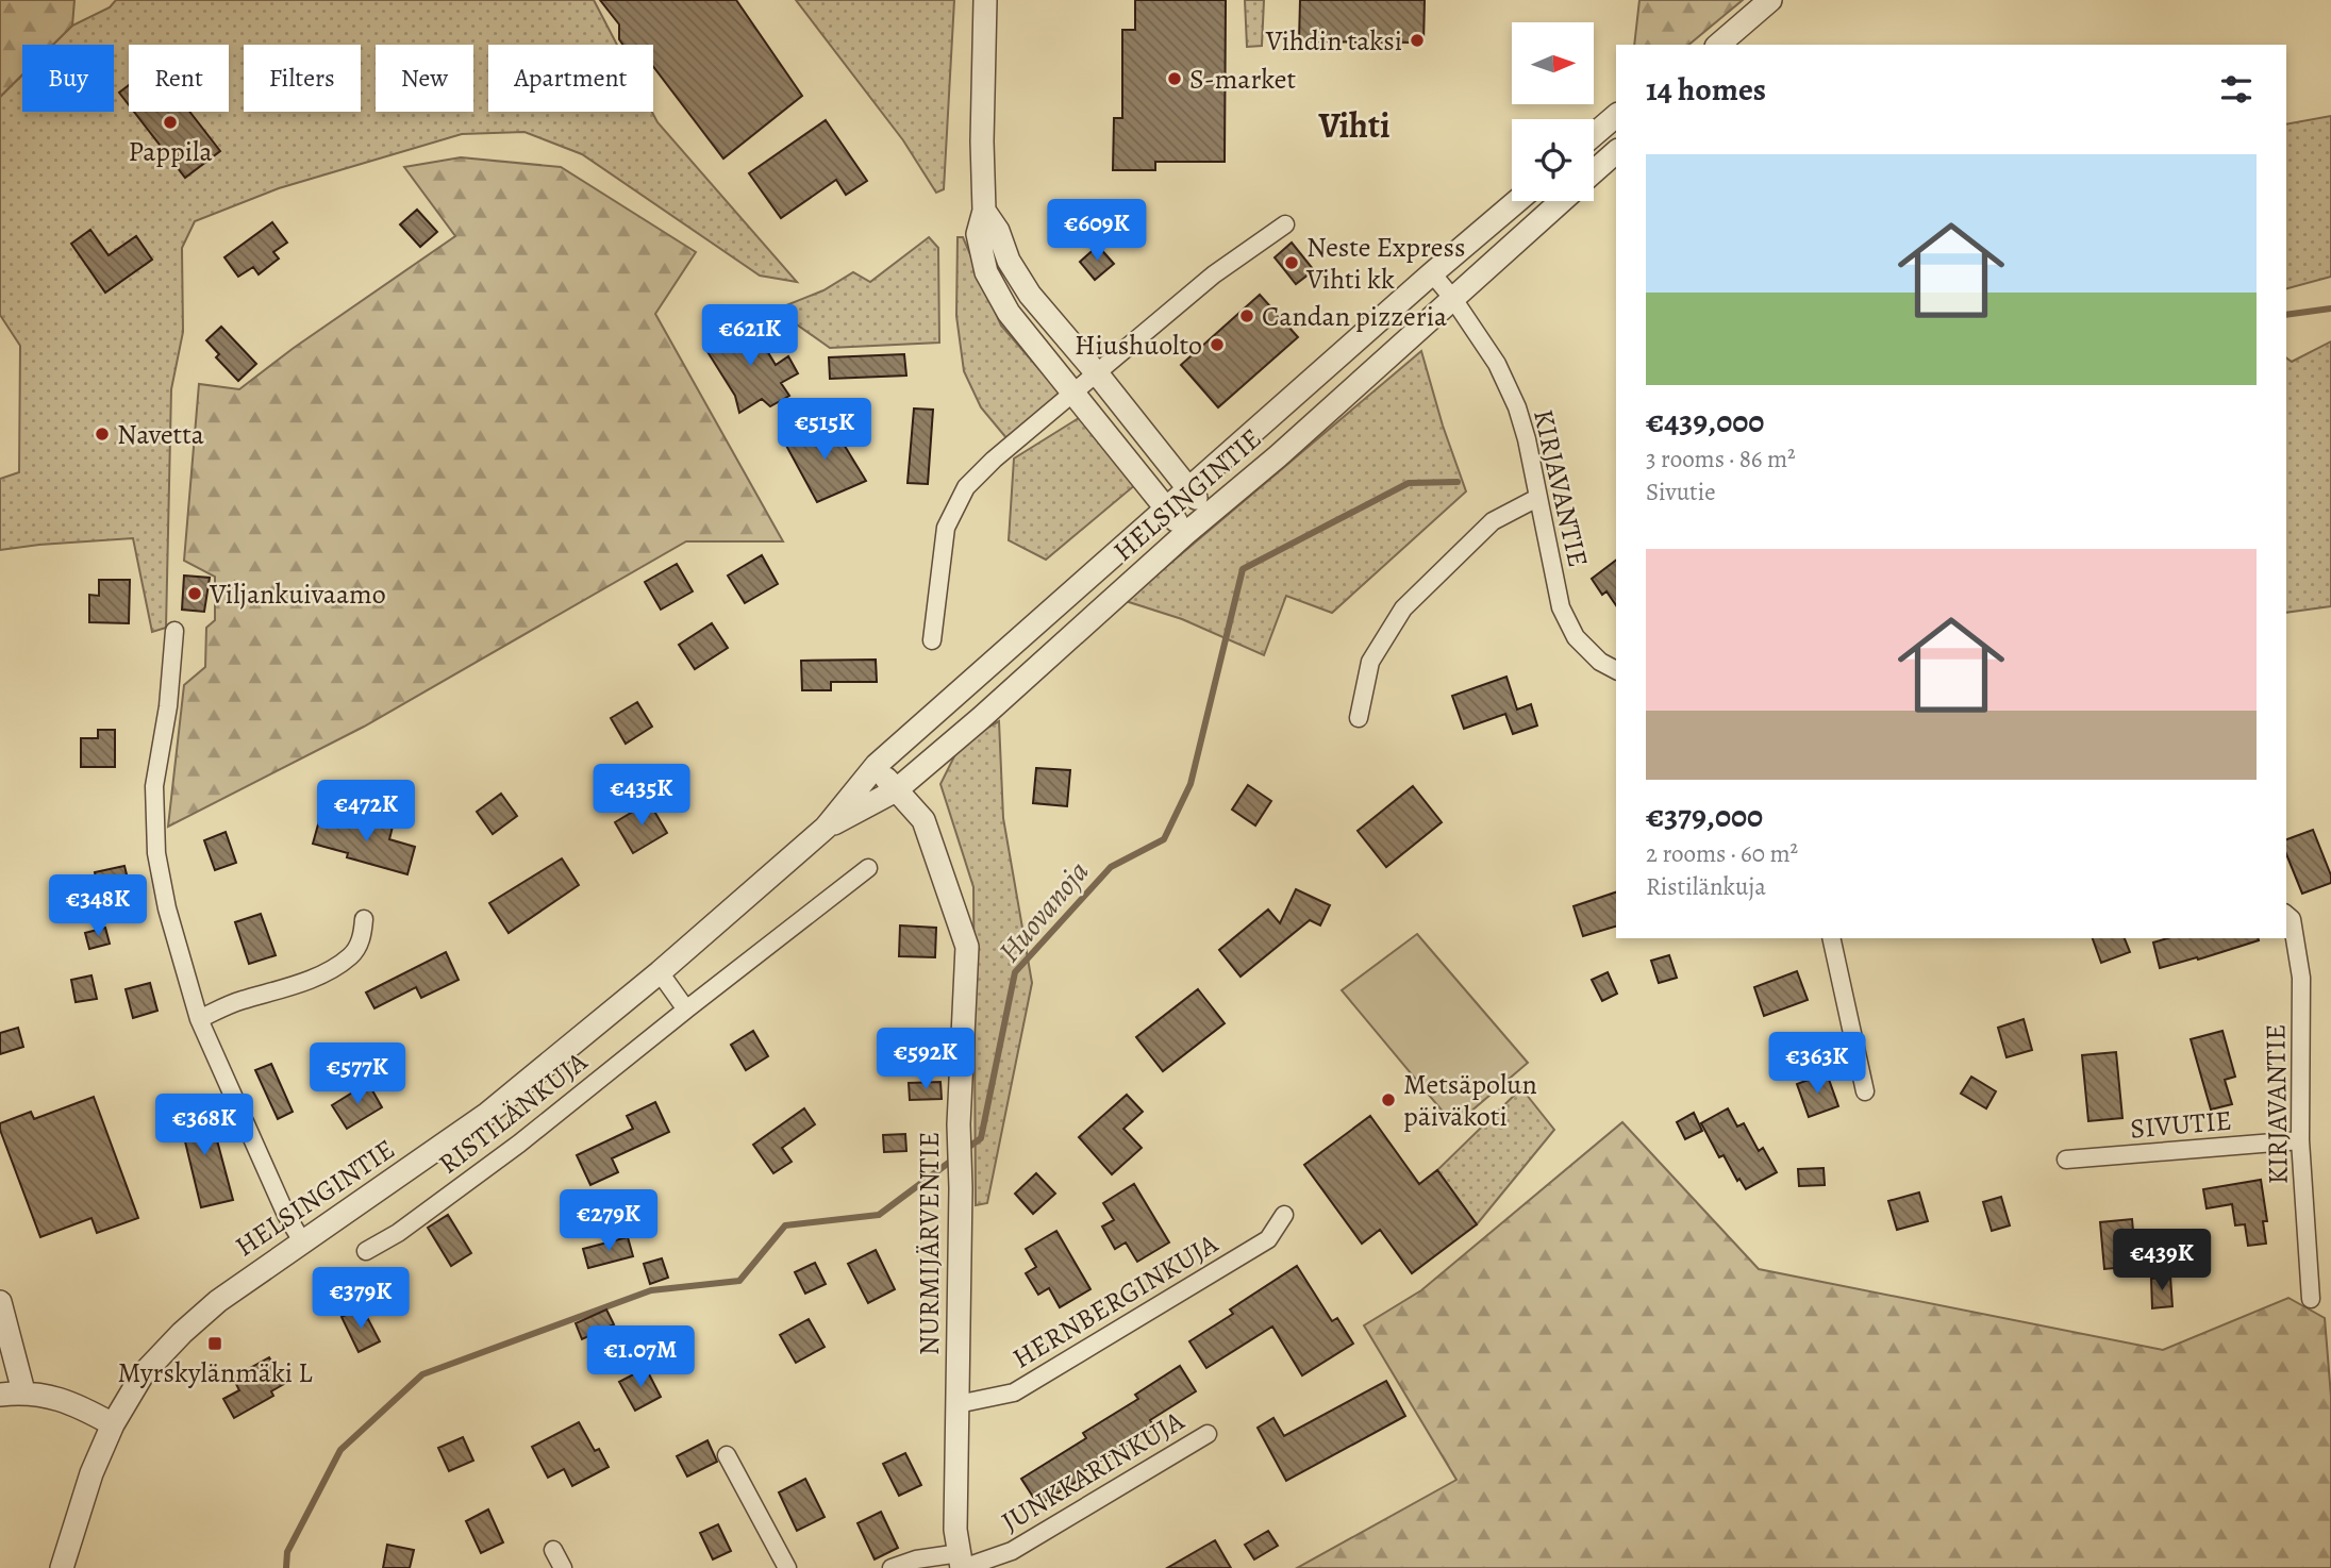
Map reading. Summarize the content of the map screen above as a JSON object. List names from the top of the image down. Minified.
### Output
{"streets":{"street":["KIRJAVANTIE","HELSINGINTIE","RISTILÄNKUJA","SIVUTIE","NURMIJÄRVENTIE","HERNBERGINKUJA","JUNKKARINKUJA"]},"crossings":[["KIRJAVANTIE","HELSINGINTIE"],["KIRJAVANTIE","SIVUTIE"],["HELSINGINTIE","NURMIJÄRVENTIE"],["NURMIJÄRVENTIE","HERNBERGINKUJA"],["NURMIJÄRVENTIE","JUNKKARINKUJA"]],"districts":["Vihti"],"water":["Huovanoja"],"places":{"other":["Vihdin taksi","S-market","Pappila","Neste Express Vihti kk","Candan pizzeria","Hiushuolto","Navetta","Viljankuivaamo","Metsäpolun päiväkoti"],"transit":["Myrskylänmäki L"]},"north":"right","page":{"chip":["Buy","Rent","Filters","New","Apartment"],"heading":"14 homes","list":[{"name":"€439,000","note":"3 rooms · 86 m² · Sivutie"},{"name":"€379,000","note":"2 rooms · 60 m² · Ristilänkuja"}],"price":["€609K","€621K","€515K","€435K","€472K","€348K","€592K","€363K","€577K","€368K","€279K","€439K","€379K","€1.07M"]}}
